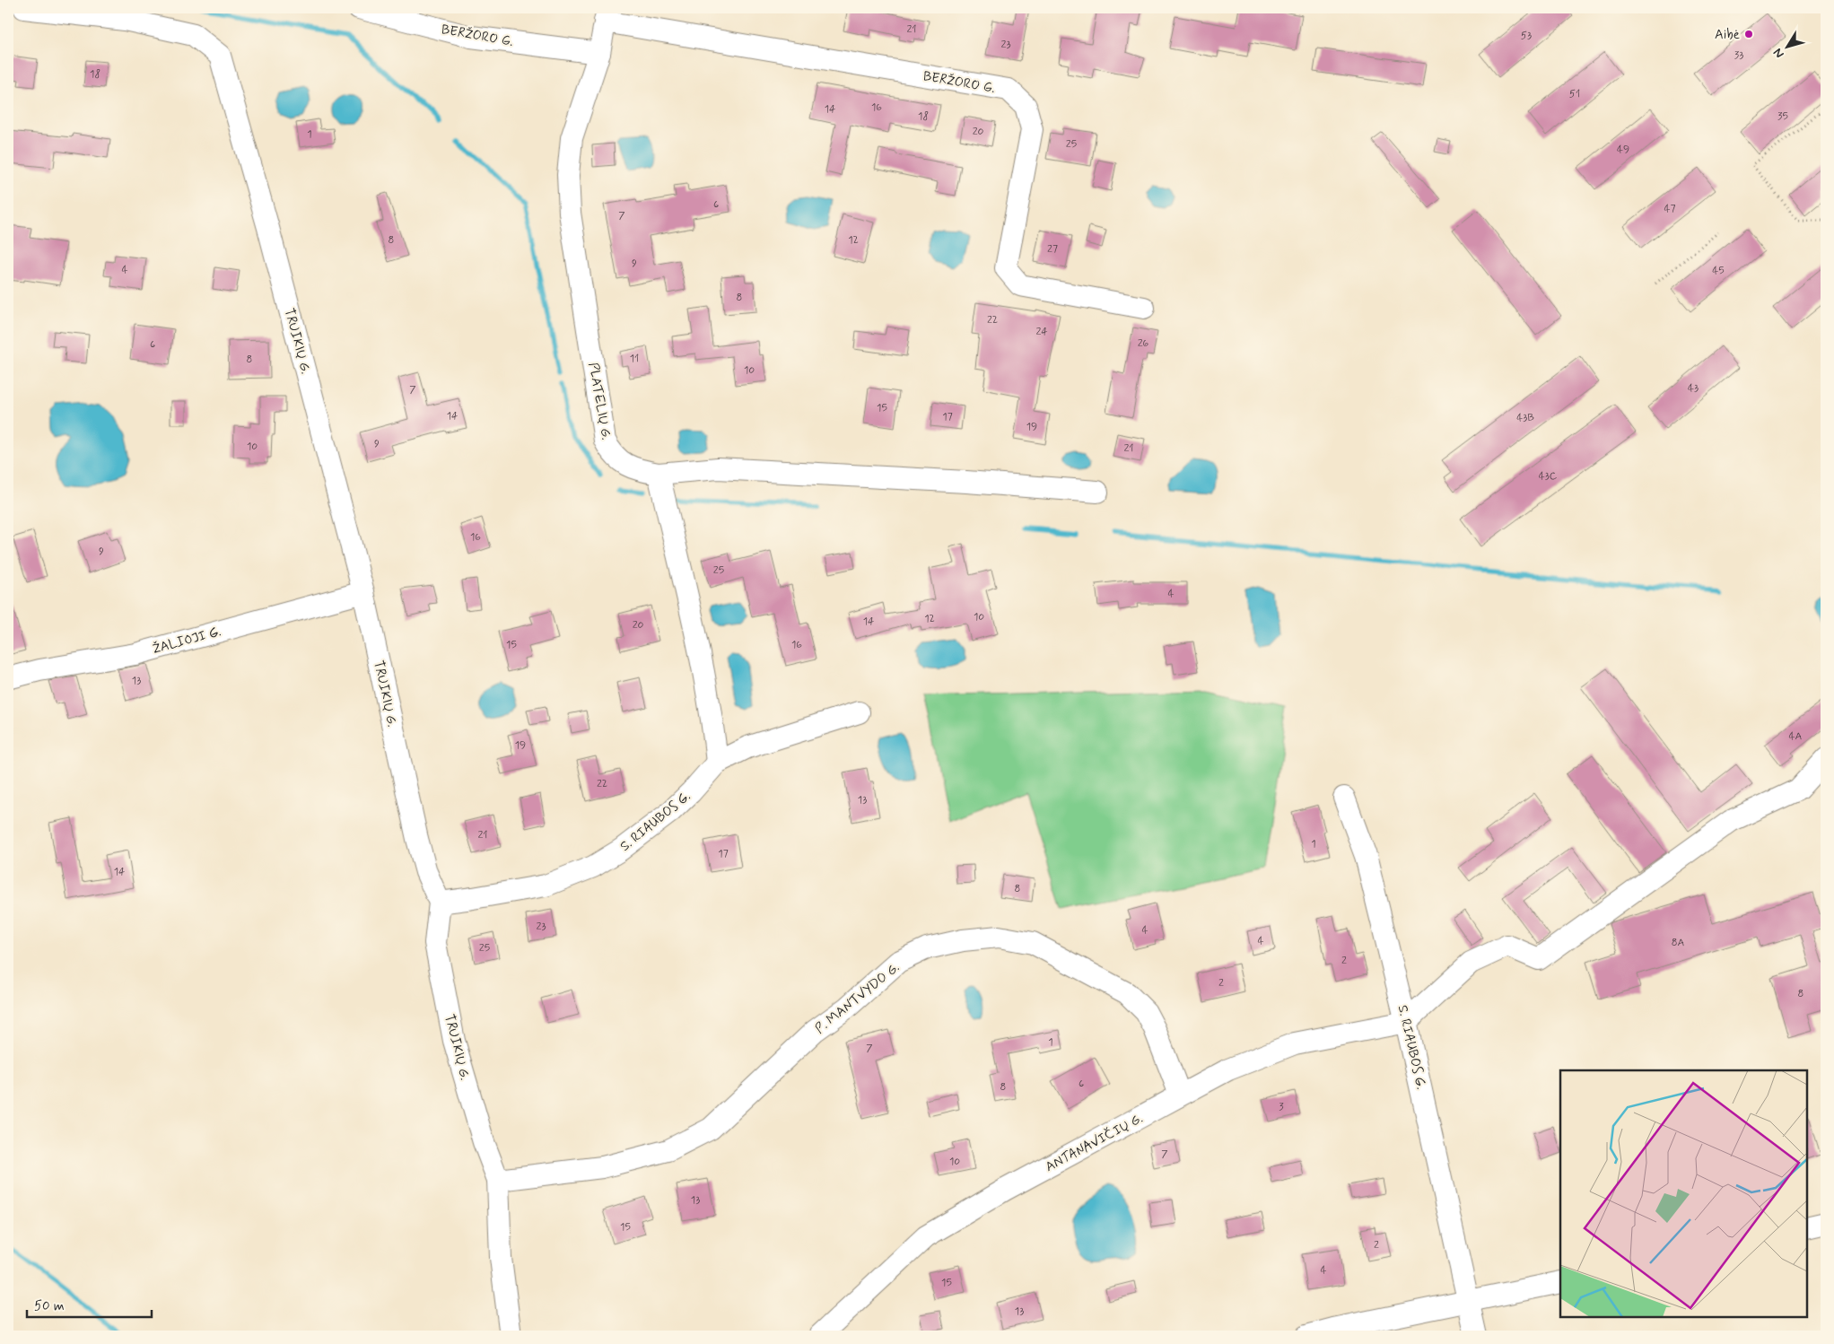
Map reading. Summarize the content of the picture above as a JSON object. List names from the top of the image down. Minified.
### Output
{"streets":{"street":["BERŽORO G.","TRUIKIŲ G.","PLATELIŲ G.","ŽALIOJI G.","S. RIAUBOS G.","P. MANTVYDO G.","ANTANAVIČIŲ G."]},"crossings":[["BERŽORO G.","PLATELIŲ G."],["TRUIKIŲ G.","ŽALIOJI G."],["TRUIKIŲ G.","S. RIAUBOS G."],["TRUIKIŲ G.","P. MANTVYDO G."],["S. RIAUBOS G.","ANTANAVIČIŲ G."],["P. MANTVYDO G.","ANTANAVIČIŲ G."]],"places":["Aibė"],"house_numbers":["21","53","23","33","18","51","16","14","18","35","20","1","25","49","6","47","7","8","12","27","9","4","45","8","22","24","26","6","11","8","10","43","7","15","14","17","43B","19","9","10","21","43C","16","9","25","4","10","12","14","20","15","16","13","4A","19","22","13","21","1","17","14","8","23","4","4","8A","25","2","2","8","1","7","6","8","3","7","10","13","15","2","4","15","13"],"scale_bar":"50 m","north":"bottom left"}
